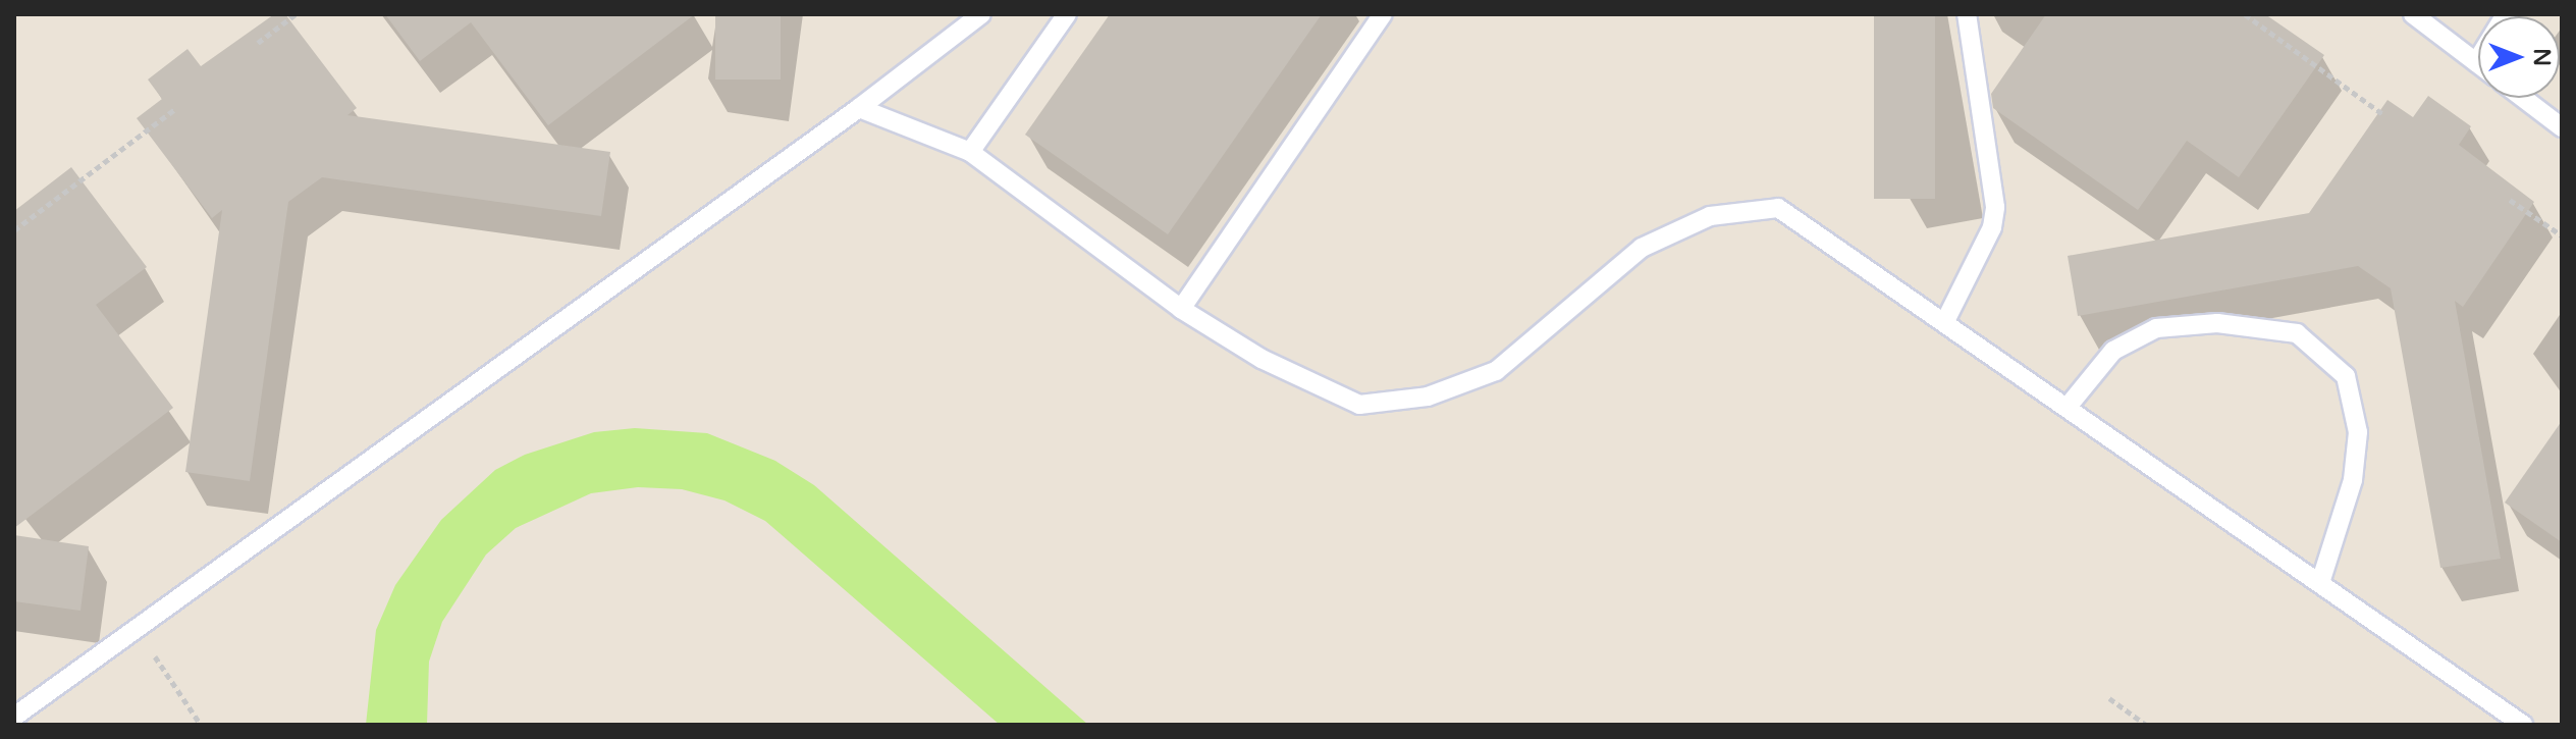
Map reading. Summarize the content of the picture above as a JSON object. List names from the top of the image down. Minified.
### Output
{"north":"right"}
